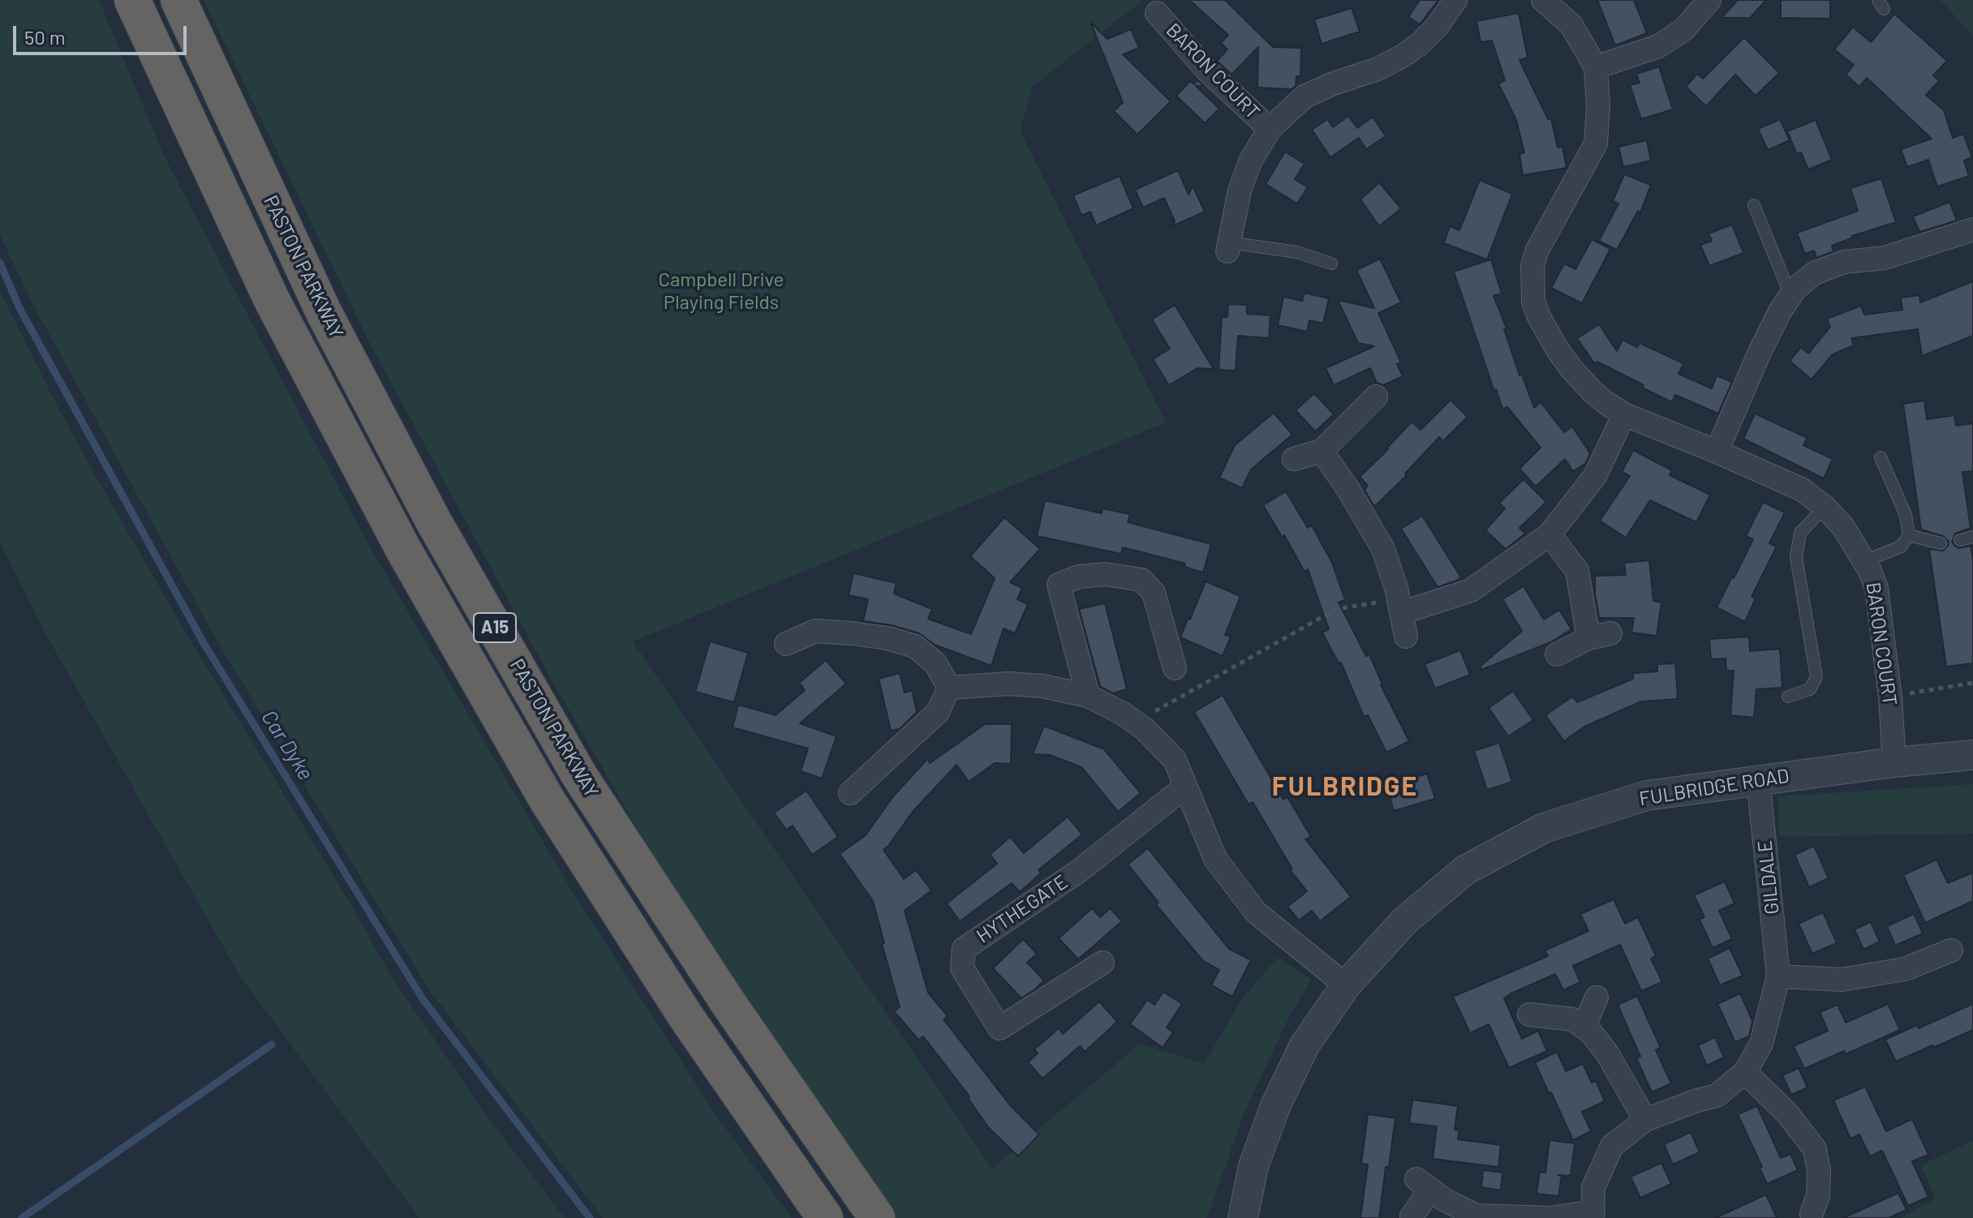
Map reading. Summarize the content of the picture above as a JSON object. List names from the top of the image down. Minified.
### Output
{"streets":{"highway":["PASTON PARKWAY","A15"],"street":["BARON COURT","FULBRIDGE ROAD","GILDALE","HYTHEGATE"]},"crossings":[["BARON COURT","FULBRIDGE ROAD"],["FULBRIDGE ROAD","GILDALE"]],"districts":["FULBRIDGE"],"water":["Car Dyke"],"parks":["Campbell Drive Playing Fields"],"scale_bar":"50 m"}
